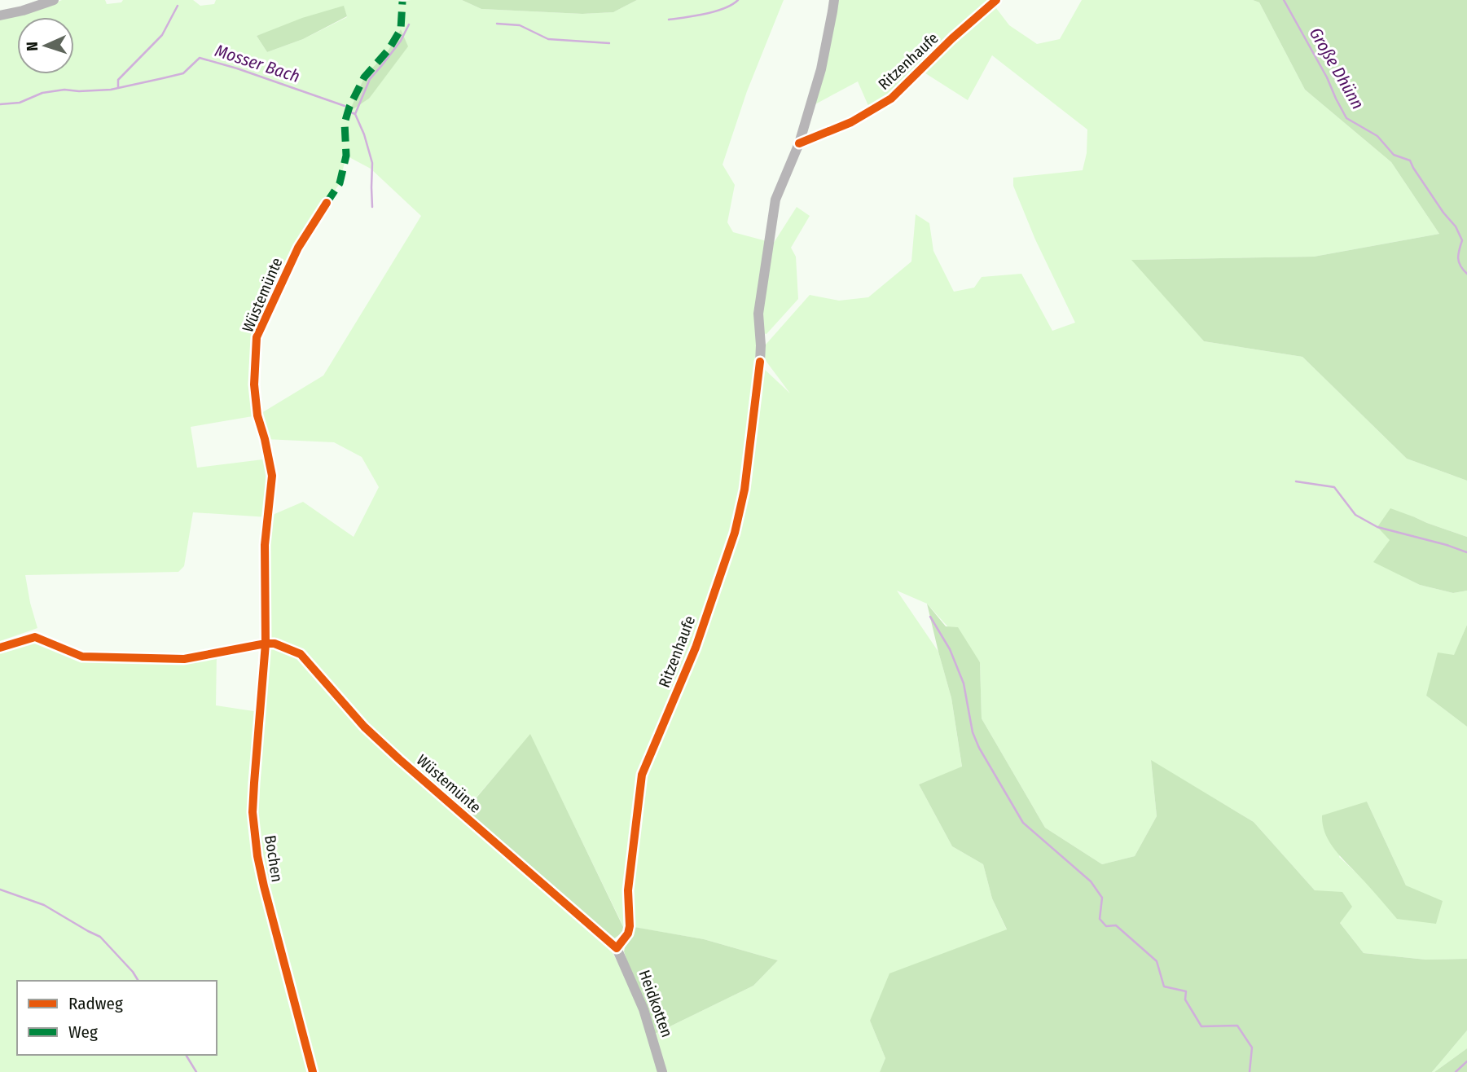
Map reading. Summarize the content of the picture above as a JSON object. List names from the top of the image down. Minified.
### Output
{"streets":{"street":["Ritzenhaufe","Wüstemünte","Bochen","Heidkotten"]},"crossings":[["Ritzenhaufe","Wüstemünte"],["Ritzenhaufe","Heidkotten"],["Wüstemünte","Bochen"],["Wüstemünte","Heidkotten"]],"water":["Mosser Bach","Große Dhünn"],"legend":["Radweg","Weg"],"north":"left"}
